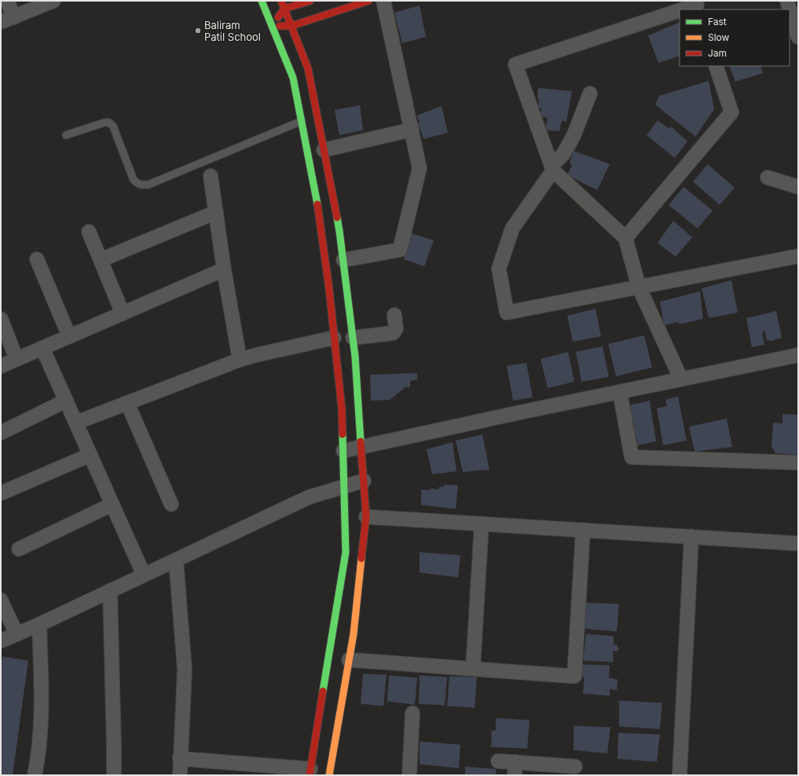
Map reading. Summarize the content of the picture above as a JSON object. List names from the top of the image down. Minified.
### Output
{"places":["Baliram Patil School"],"legend":["Fast","Slow","Jam"]}
